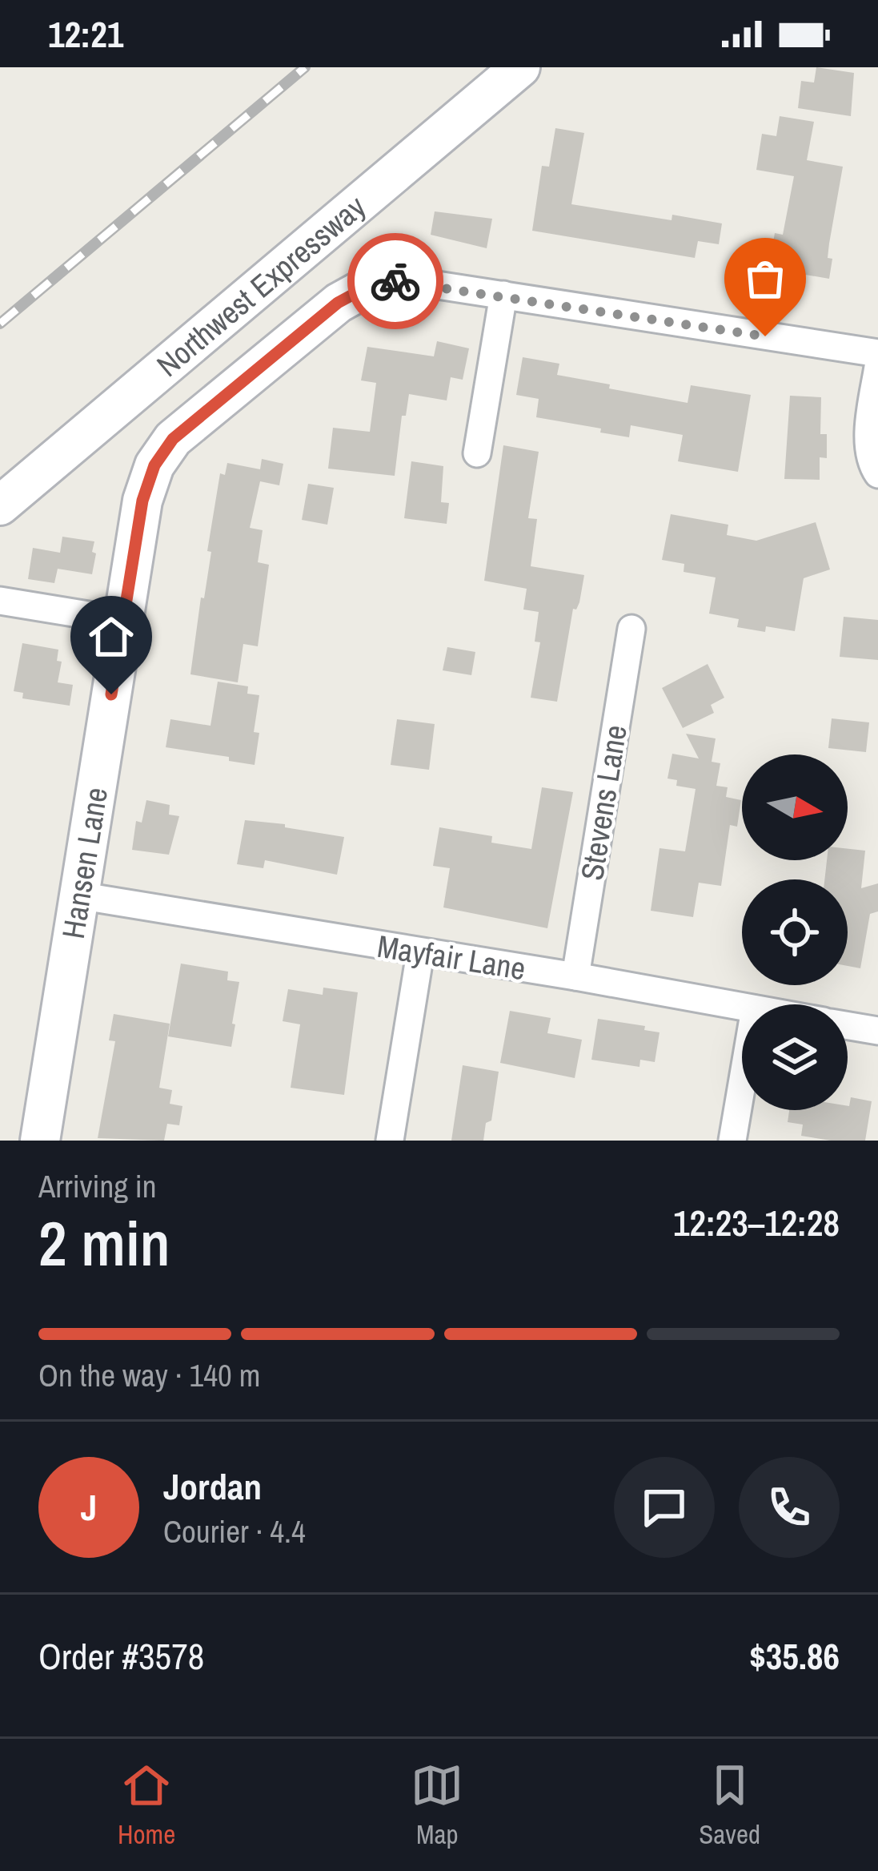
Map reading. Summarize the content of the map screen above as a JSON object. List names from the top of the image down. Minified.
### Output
{"streets":{"street":["Northwest Expressway","Stevens Lane","Hansen Lane","Mayfair Lane"]},"crossings":[["Stevens Lane","Mayfair Lane"],["Hansen Lane","Mayfair Lane"]],"north":"right","page":{"status":"12:21","heading":["2 min","Arriving in","12:23–12:28"],"panel":["Jordan","Courier · 4.4","Order #3578","$35.86"],"bar":"On the way · 140 m","round":"J","tabs":["Home","Map","Saved"]}}
